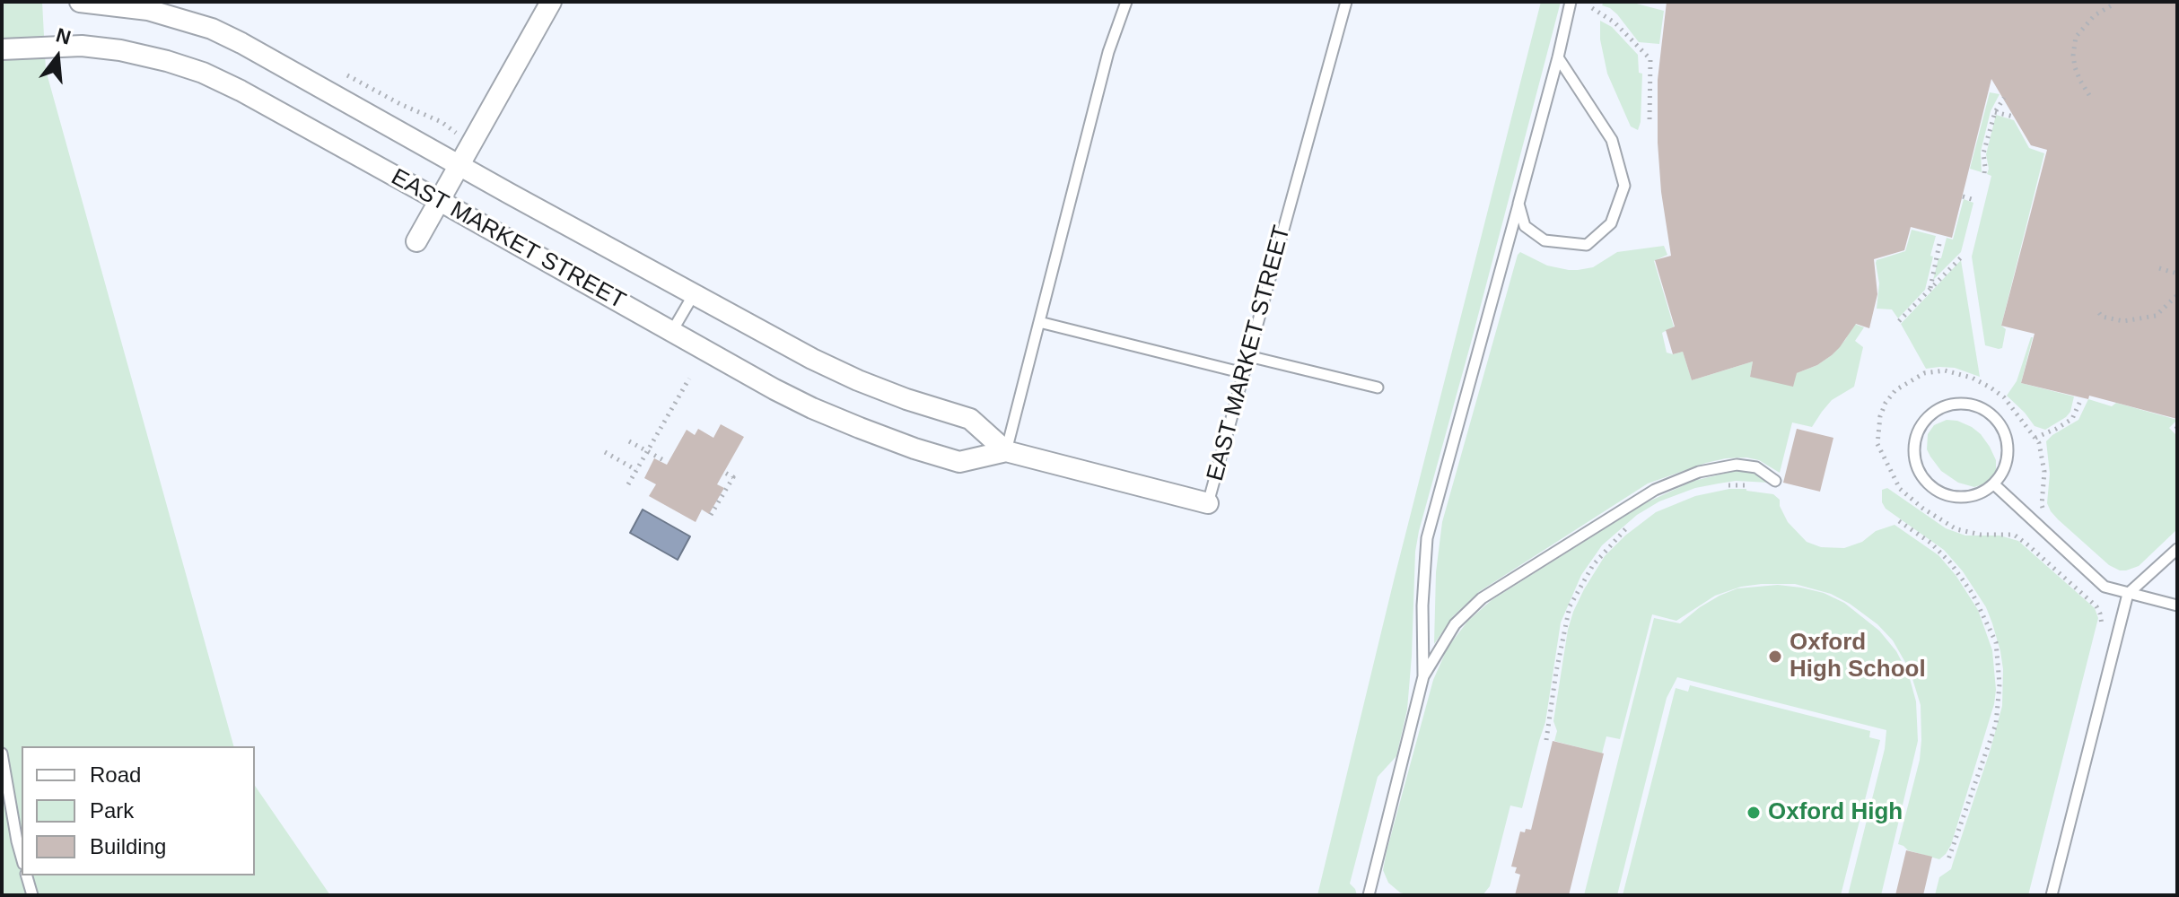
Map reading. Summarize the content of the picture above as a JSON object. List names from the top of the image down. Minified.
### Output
{"streets":{"street":["EAST MARKET STREET"]},"places":["Oxford High School","Oxford High"],"legend":["Road","Park","Building"],"north":"top"}
